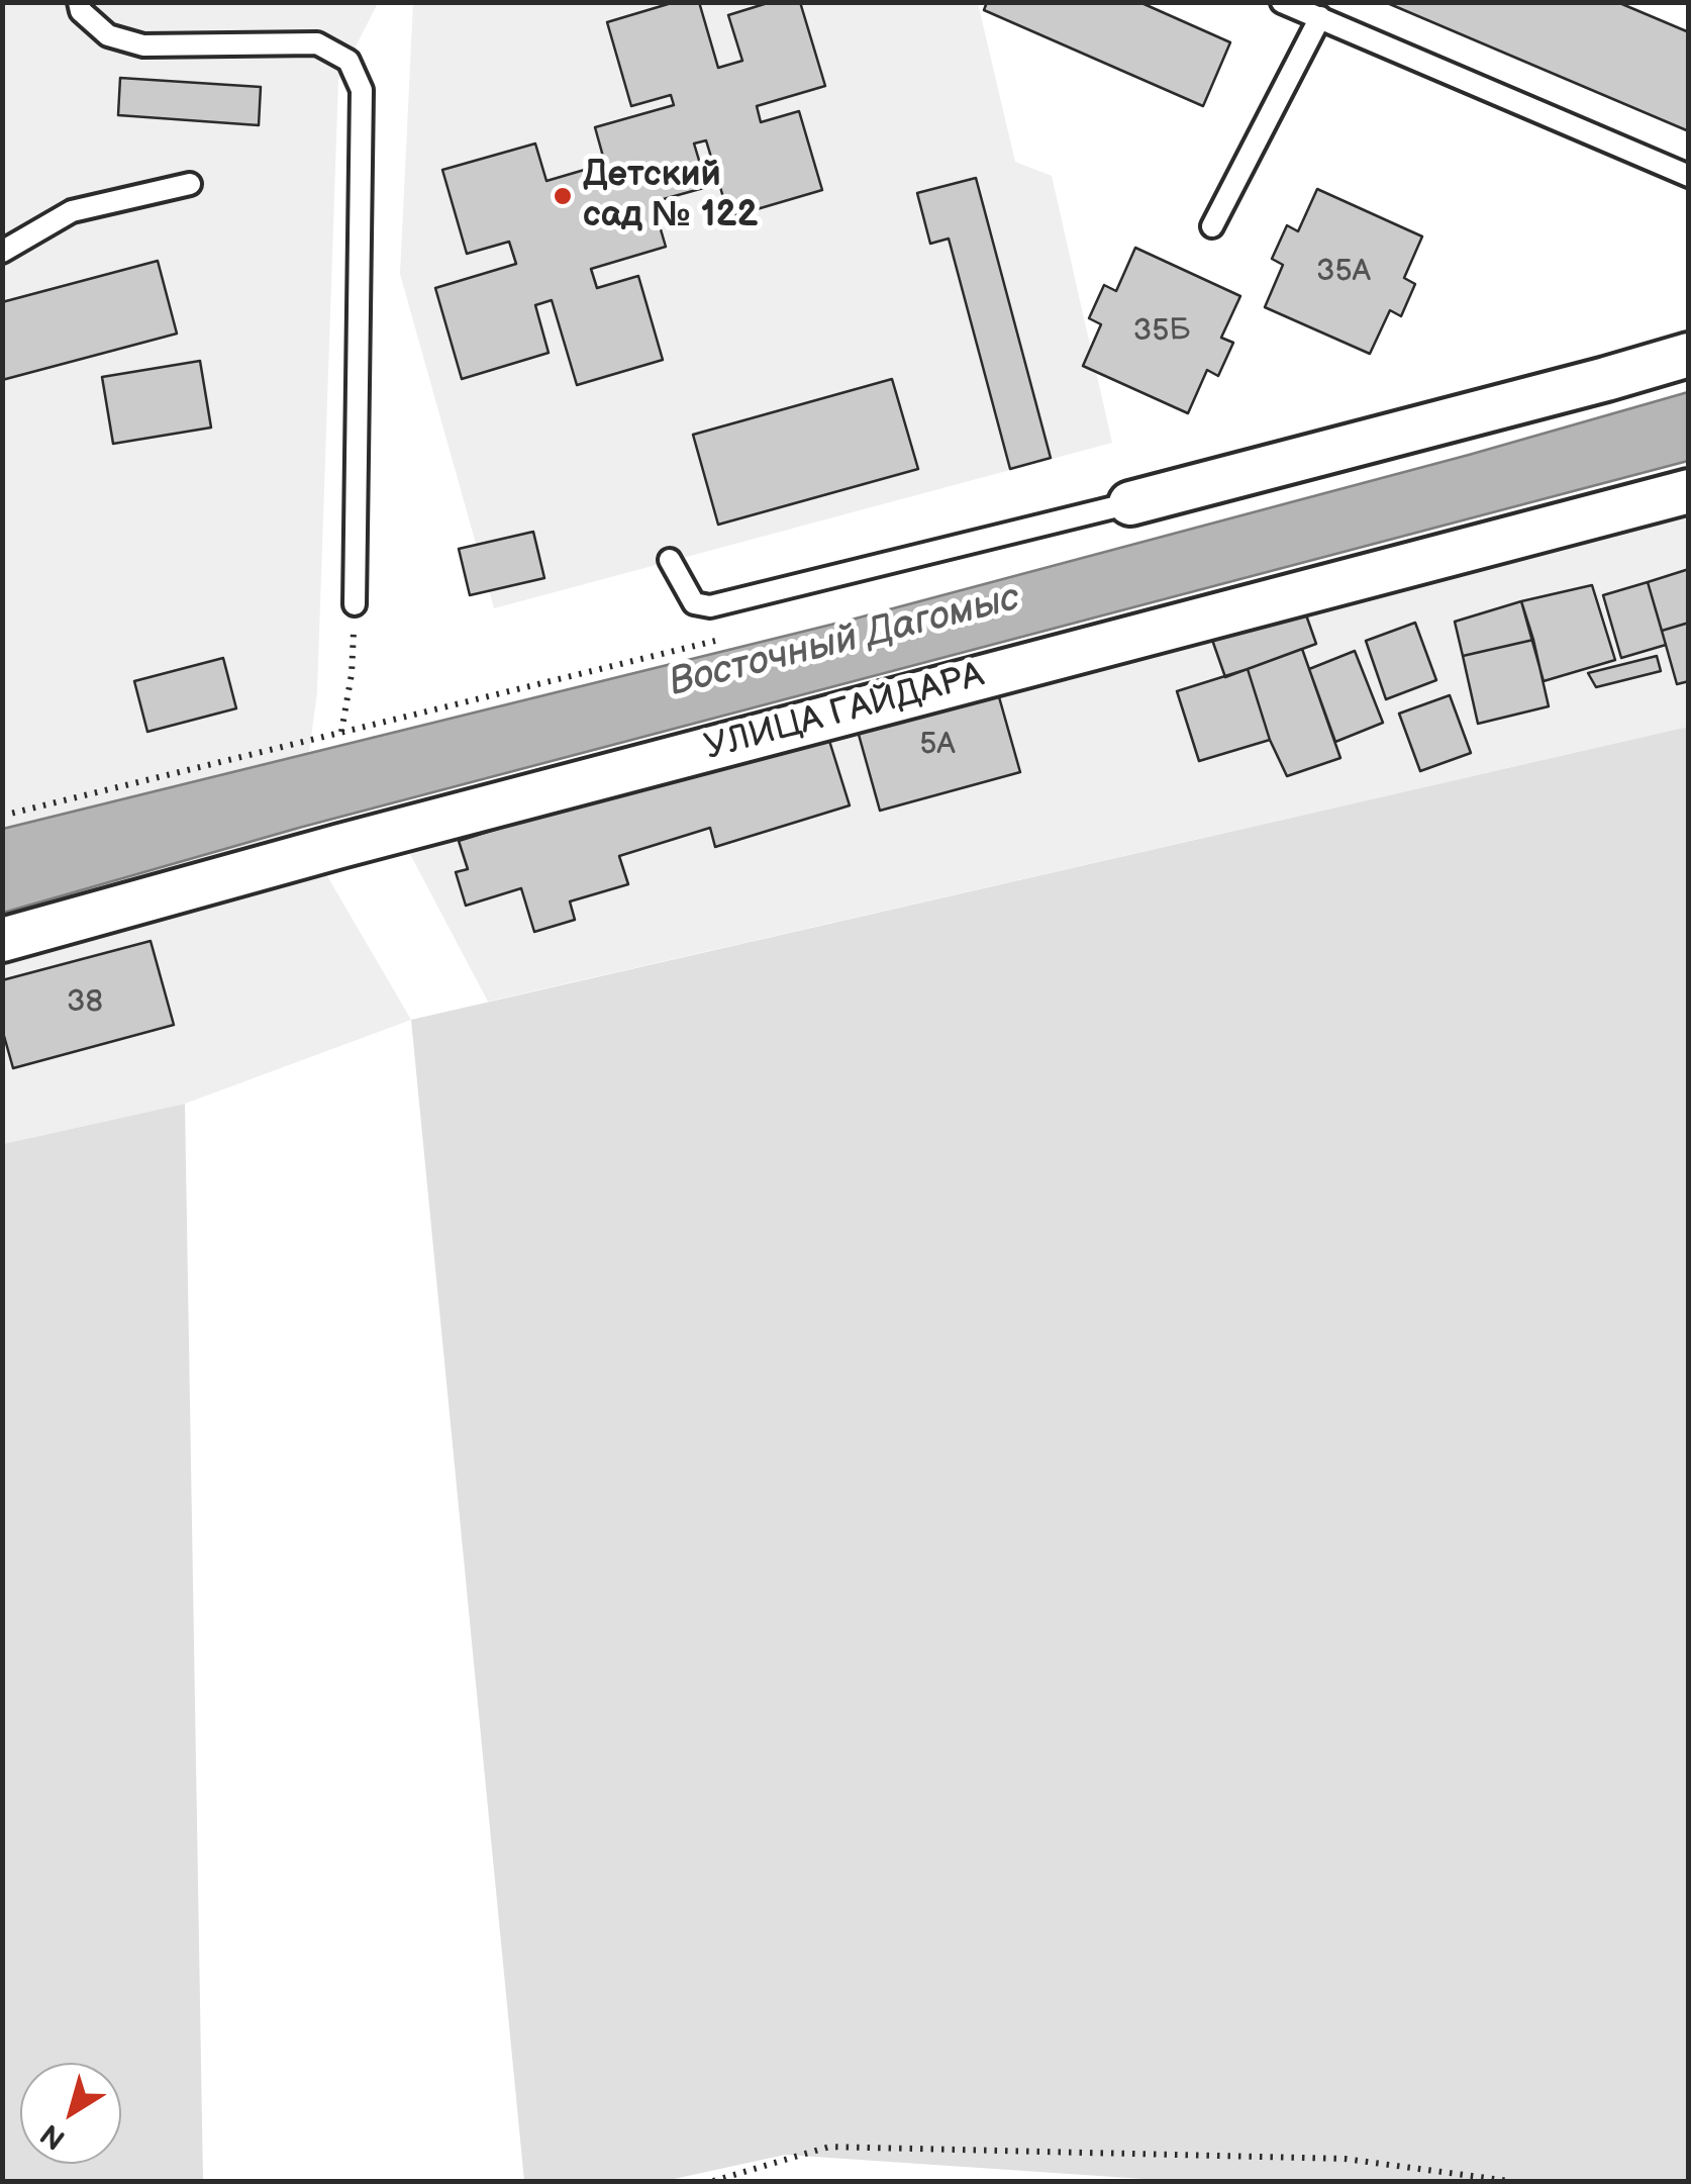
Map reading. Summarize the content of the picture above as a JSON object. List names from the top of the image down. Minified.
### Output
{"streets":{"street":["УЛИЦА ГАЙДАРА"]},"water":["Восточный Дагомыс"],"places":["Детский сад № 122"],"house_numbers":["35А","35Б","5А","38"],"north":"bottom left"}
